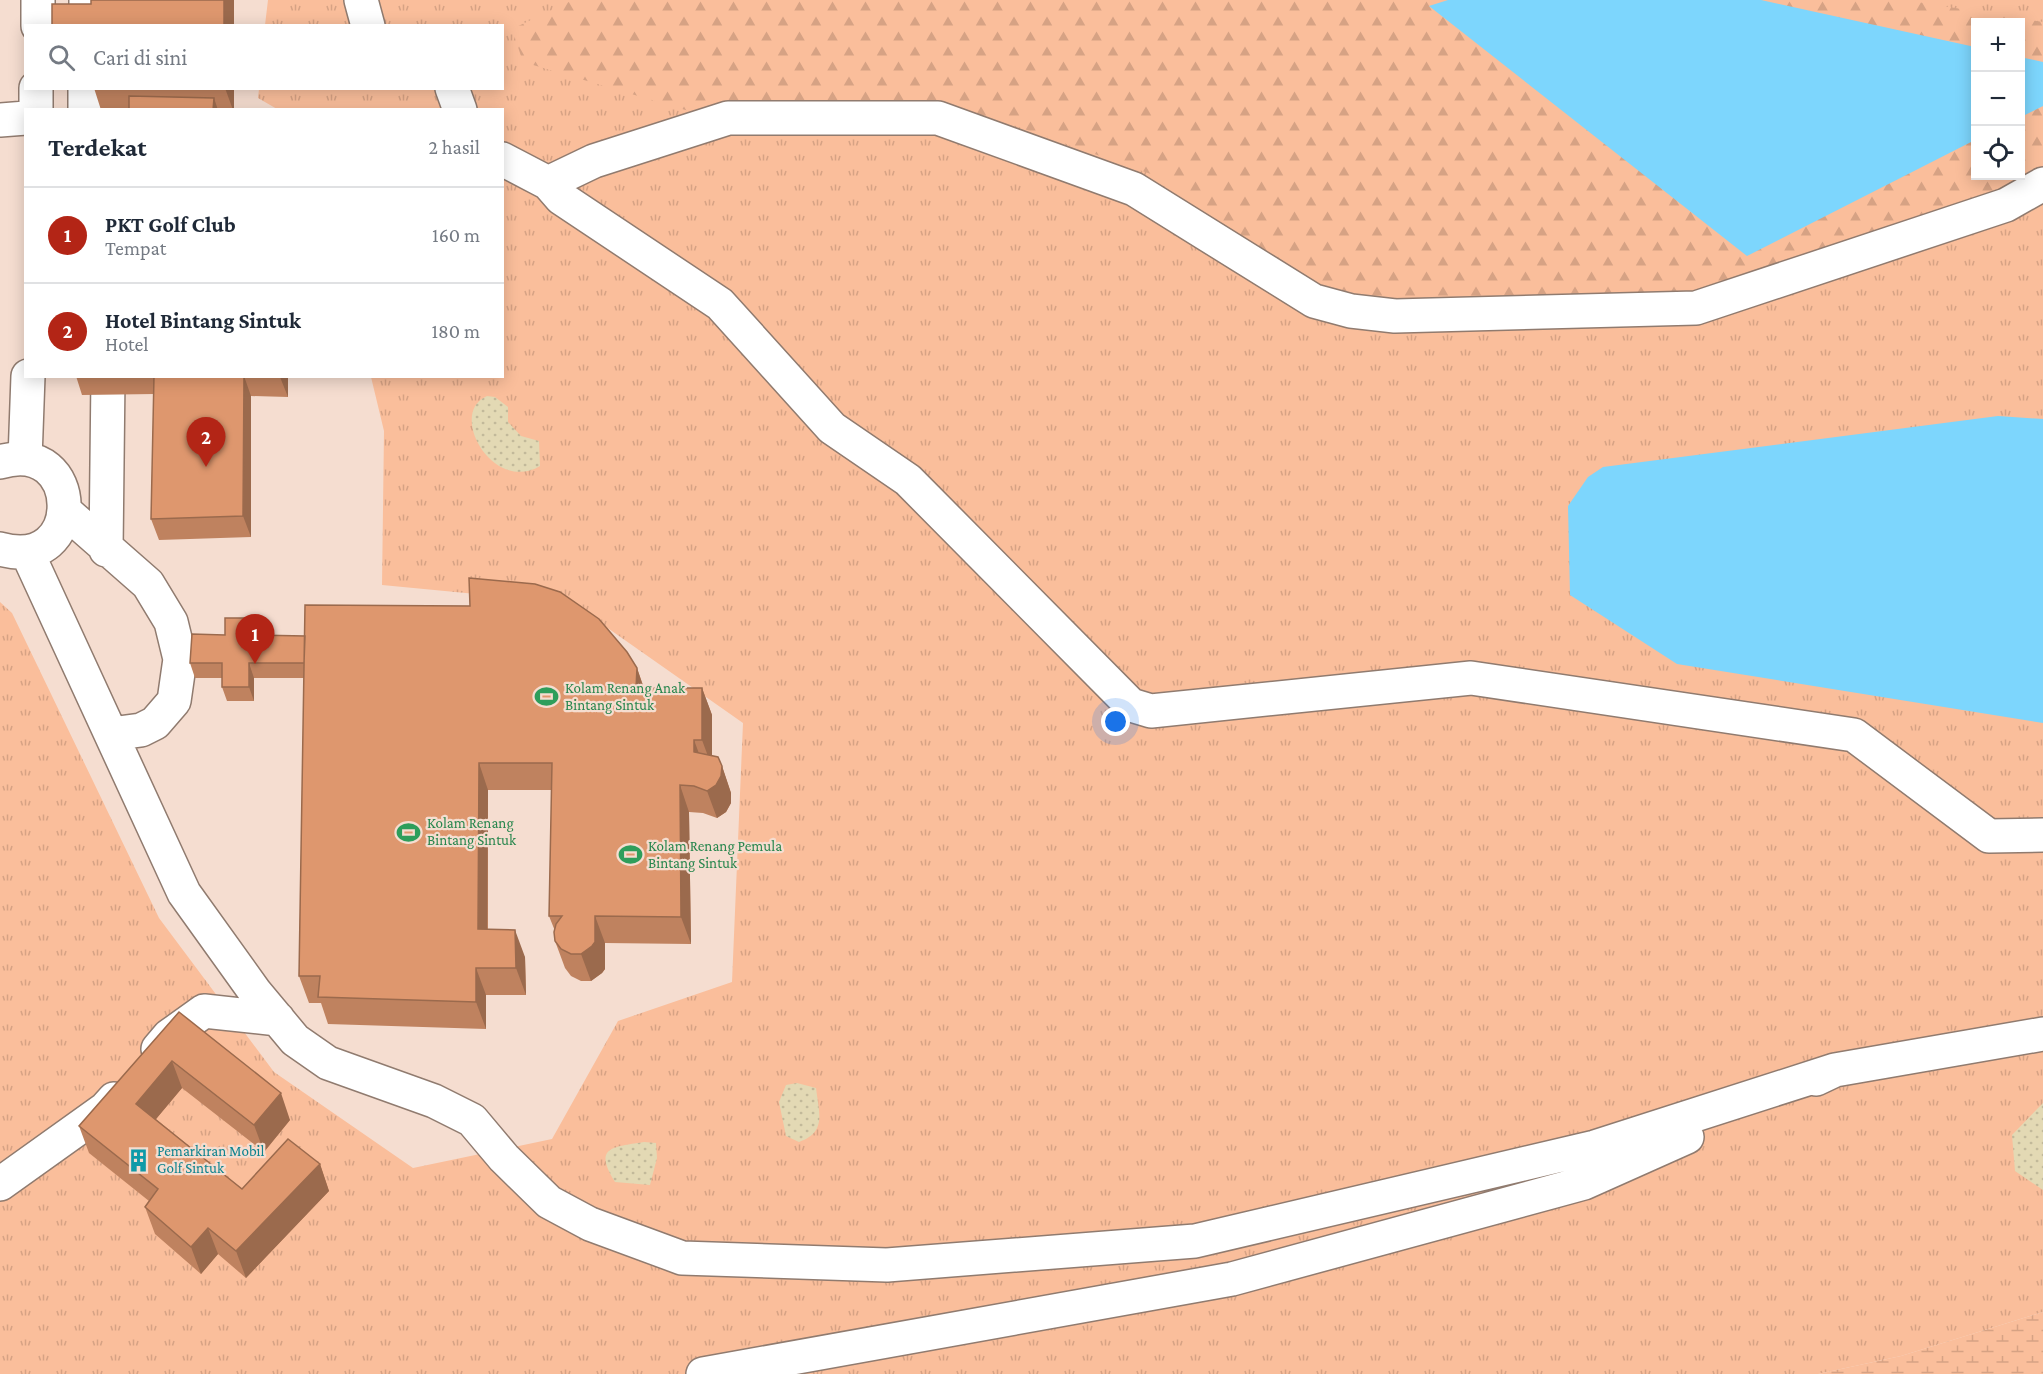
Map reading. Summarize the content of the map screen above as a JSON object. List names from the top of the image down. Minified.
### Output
{"places":{"sports":["Kolam Renang Anak Bintang Sintuk","Kolam Renang Bintang Sintuk","Kolam Renang Pemula Bintang Sintuk"],"building":["Pemarkiran Mobil Golf Sintuk"]},"page":{"map_buttons":["+","−"],"search":"Cari di sini","heading":["Terdekat","2 hasil"],"list":[{"mark":"1","name":"PKT Golf Club","note":"Tempat","value":"160 m"},{"mark":"2","name":"Hotel Bintang Sintuk","note":"Hotel","value":"180 m"}],"pins":["2","1"]}}
